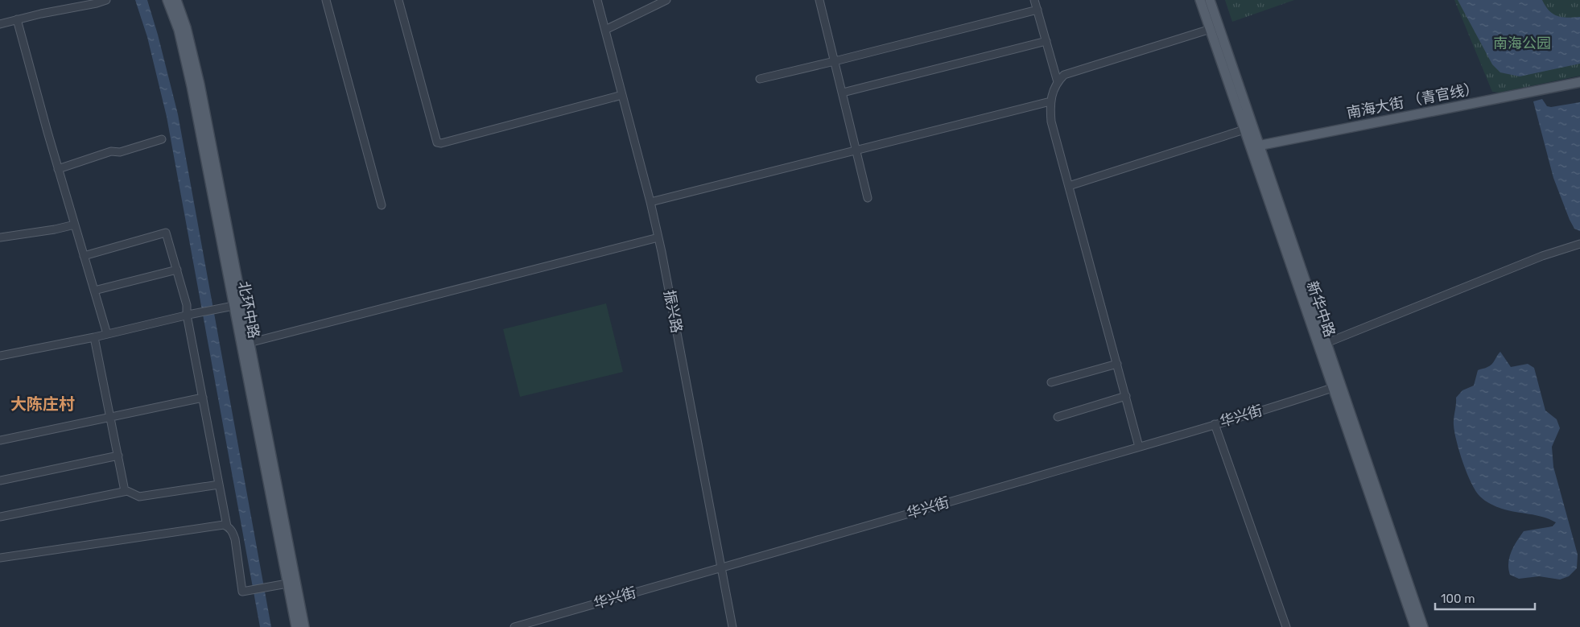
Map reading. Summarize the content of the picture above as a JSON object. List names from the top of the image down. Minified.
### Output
{"streets":{"main road":["南海大街 （青官线）","新华中路","北环中路"],"street":["振兴路","华兴街"]},"crossings":[["南海大街 （青官线）","新华中路"],["新华中路","华兴街"],["振兴路","华兴街"]],"districts":["大陈庄村"],"parks":["南海公园"],"scale_bar":"100 m"}
